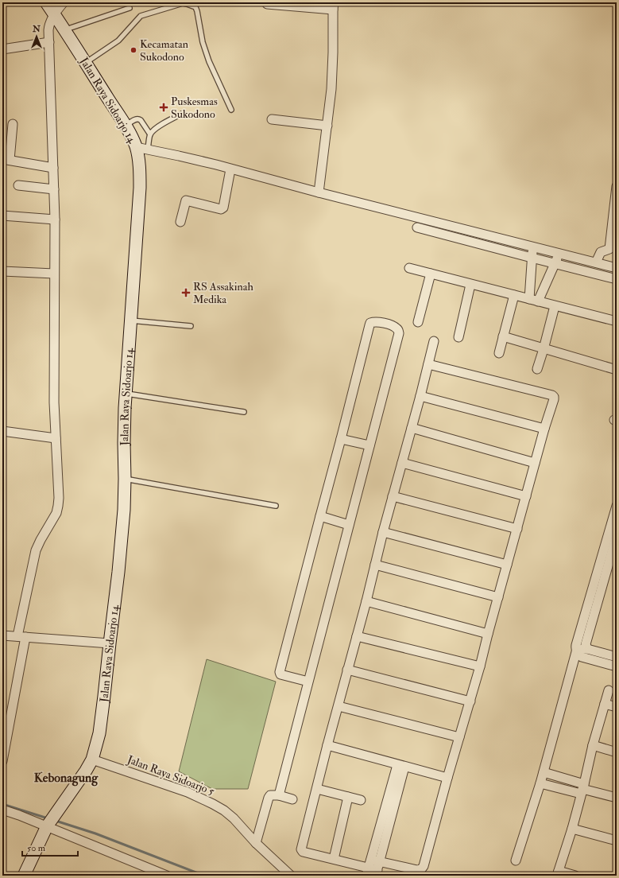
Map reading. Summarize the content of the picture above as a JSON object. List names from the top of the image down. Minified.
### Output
{"streets":{"main road":["Jalan Raya Sidoarjo 14"],"street":["Jalan Raya Sidoarjo 5"]},"crossings":[["Jalan Raya Sidoarjo 14","Jalan Raya Sidoarjo 5"]],"districts":["Kebonagung"],"places":{"other":["Kecamatan Sukodono"],"health":["Puskesmas Sukodono","RS Assakinah Medika"]},"scale_bar":"50 m","north":"top"}
